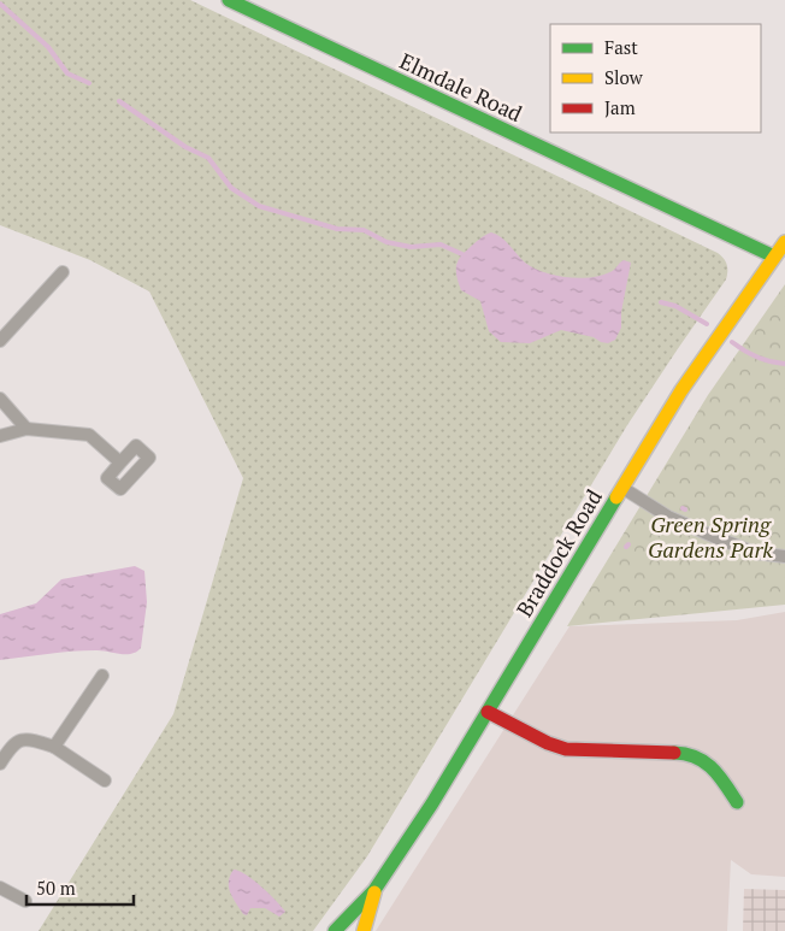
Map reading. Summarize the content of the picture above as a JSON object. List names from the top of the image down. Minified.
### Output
{"streets":{"street":["Elmdale Road","Braddock Road"]},"crossings":[["Elmdale Road","Braddock Road"]],"parks":["Green Spring Gardens Park"],"legend":["Fast","Slow","Jam"],"scale_bar":"50 m"}
